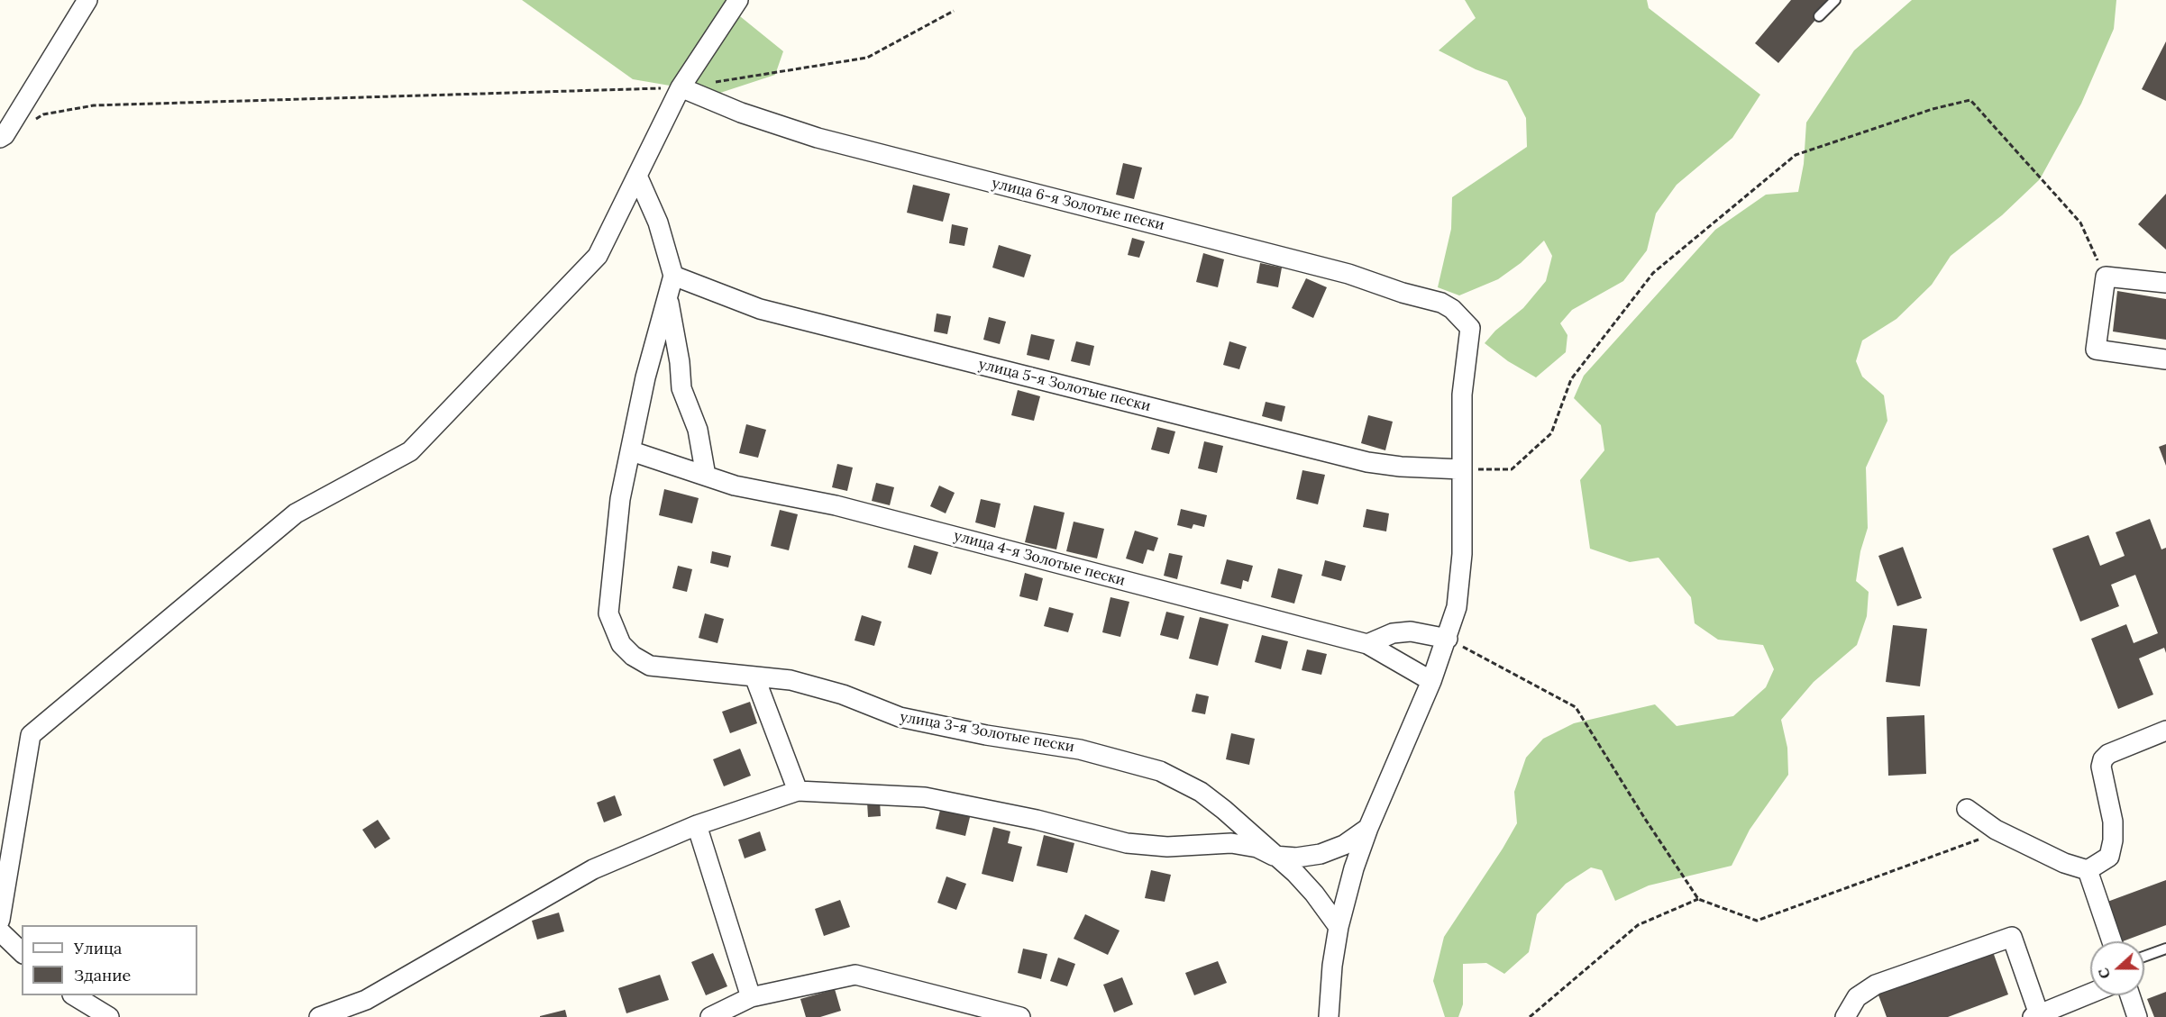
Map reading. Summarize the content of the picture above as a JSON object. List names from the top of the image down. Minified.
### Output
{"streets":{"street":["улица 6-я Золотые пески","улица 5-я Золотые пески","улица 4-я Золотые пески","улица 3-я Золотые пески"]},"crossings":[["улица 6-я Золотые пески","улица 5-я Золотые пески"],["улица 5-я Золотые пески","улица 3-я Золотые пески"],["улица 4-я Золотые пески","улица 3-я Золотые пески"]],"legend":["Улица","Здание"],"north":"left"}
